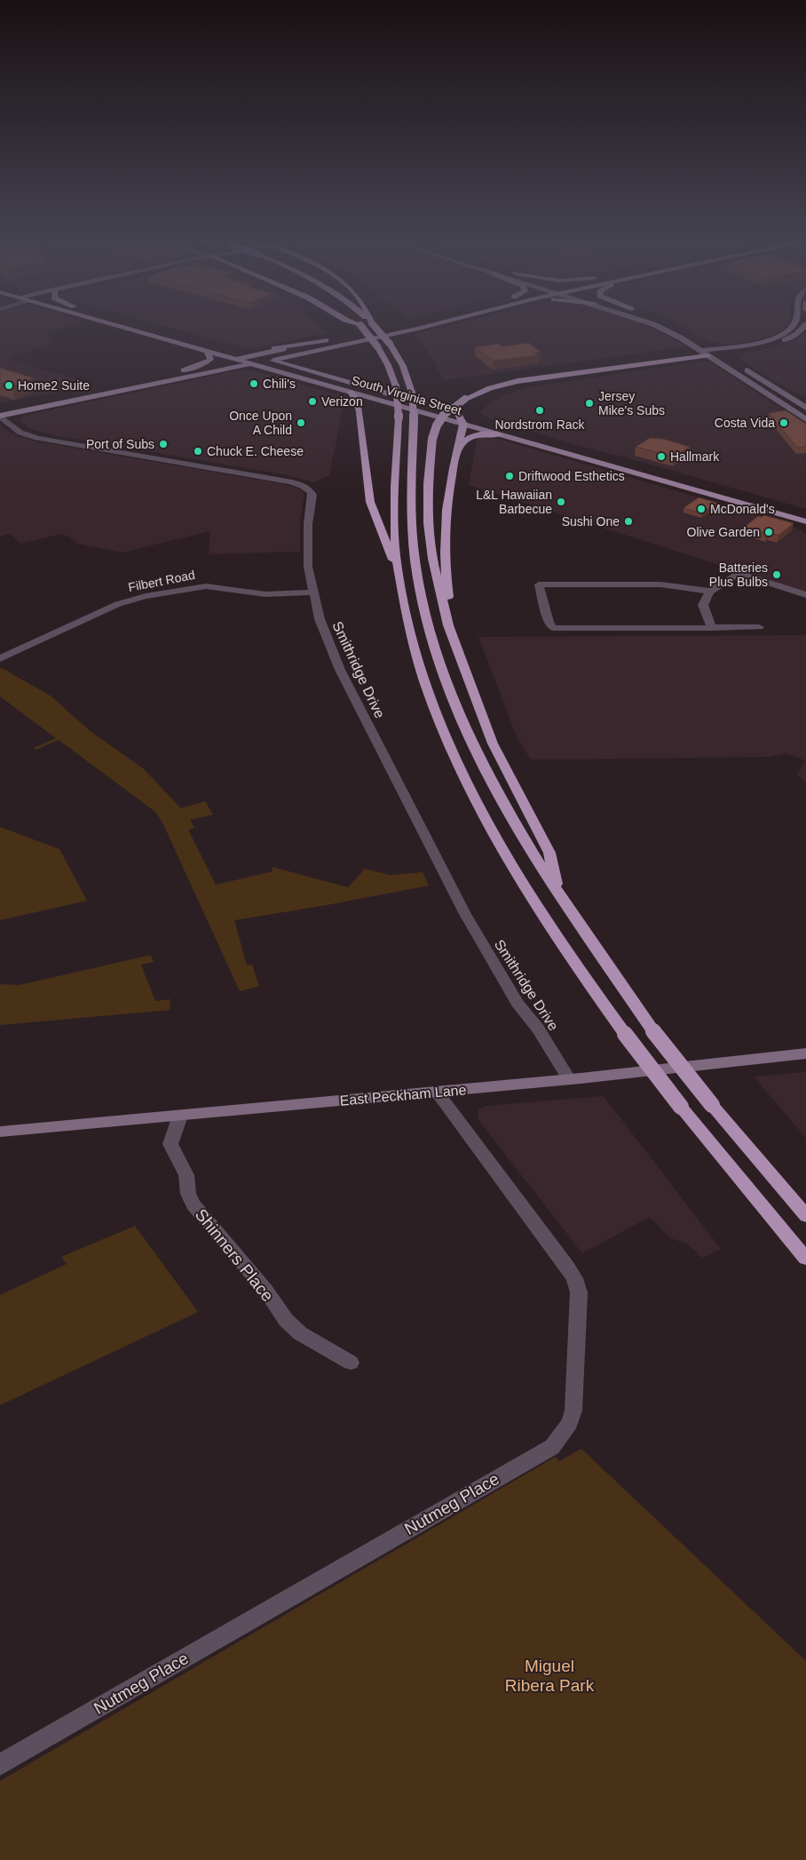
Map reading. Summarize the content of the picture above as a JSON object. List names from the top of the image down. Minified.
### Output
{"streets":{"main road":["South Virginia Street","East Peckham Lane"],"street":["Filbert Road","Smithridge Drive","Shinners Place","Nutmeg Place"]},"crossings":[["Filbert Road","Smithridge Drive"],["Smithridge Drive","East Peckham Lane"],["East Peckham Lane","Shinners Place"],["East Peckham Lane","Nutmeg Place"]],"parks":["Miguel Ribera Park"],"places":["Chili's","Home2 Suite","Verizon","Jersey Mike's Subs","Nordstrom Rack","Once Upon A Child","Costa Vida","Port of Subs","Chuck E. Cheese","Hallmark","Driftwood Esthetics","L&L Hawaiian Barbecue","McDonald's","Sushi One","Olive Garden","Batteries Plus Bulbs"]}
